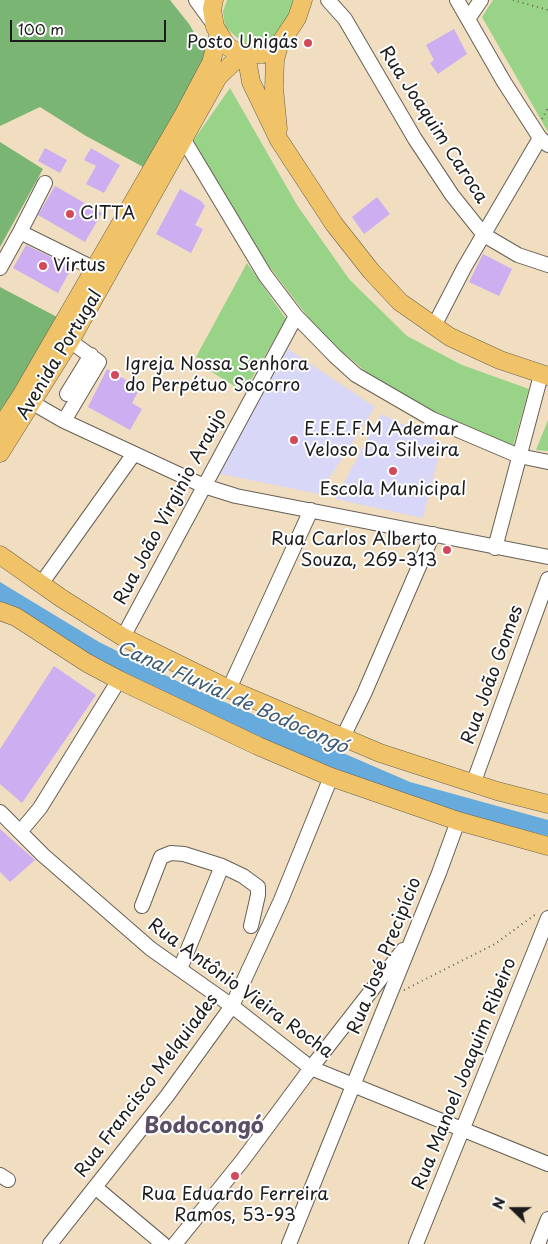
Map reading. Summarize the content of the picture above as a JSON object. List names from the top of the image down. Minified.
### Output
{"streets":{"main road":["Avenida Portugal"],"street":["Rua Joaquim Caroca","Rua João Virginio Araujo","Rua João Gomes","Rua José Precipício","Rua Antônio Vieira Rocha","Rua Manoel Joaquim Ribeiro","Rua Francisco Melquiades"]},"crossings":[["Rua José Precipício","Rua Antônio Vieira Rocha"],["Rua Antônio Vieira Rocha","Rua Manoel Joaquim Ribeiro"],["Rua Antônio Vieira Rocha","Rua Francisco Melquiades"]],"districts":["Bodocongó"],"water":["Canal Fluvial de Bodocongó"],"places":["Posto Unigás","CITTA","Virtus","Igreja Nossa Senhora do Perpétuo Socorro","E.E.E.F.M Ademar Veloso Da Silveira","Escola Municipal","Rua Carlos Alberto Souza, 269-313","Rua Eduardo Ferreira Ramos, 53-93"],"scale_bar":"100 m","north":"left"}
